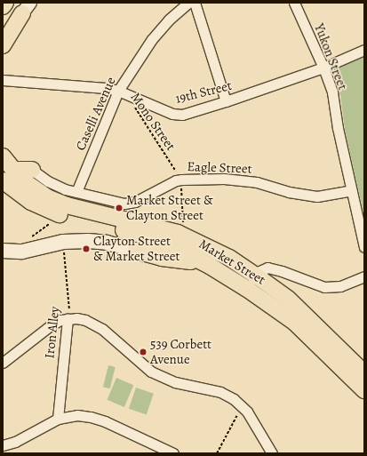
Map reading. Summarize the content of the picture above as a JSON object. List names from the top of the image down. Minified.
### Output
{"streets":{"main road":["Market Street"],"street":["Yukon Street","19th Street","Caselli Avenue","Eagle Street","Iron Alley"],"path":["Mono Street"]},"crossings":[["Yukon Street","19th Street"],["Yukon Street","Eagle Street"],["19th Street","Caselli Avenue"],["Caselli Avenue","Eagle Street"],["Mono Street","Eagle Street"]],"places":["Market Street & Clayton Street","Clayton Street & Market Street","539 Corbett Avenue"]}
